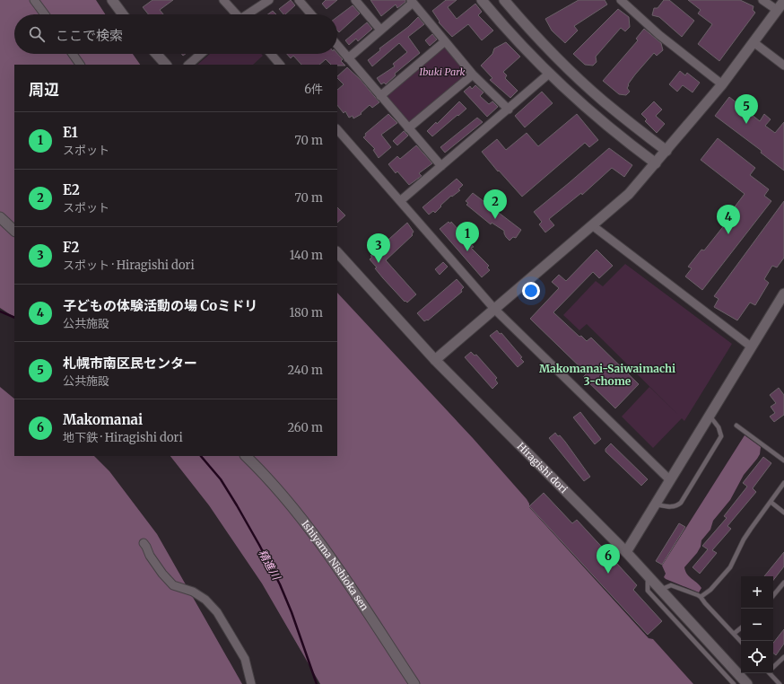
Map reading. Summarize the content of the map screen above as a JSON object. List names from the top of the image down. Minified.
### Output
{"streets":{"street":["Hiragishi dori","Ishiyama Nishioka sen"]},"districts":["Makomanai-Saiwaimachi 3-chome"],"water":["精進川"],"parks":["Ibuki Park"],"page":{"search":"ここで検索","heading":["周辺","6件"],"pins":["5","2","4","1","3","6"],"list":[{"mark":"1","name":"E1","note":"スポット","value":"70 m"},{"mark":"2","name":"E2","note":"スポット","value":"70 m"},{"mark":"3","name":"F2","note":"スポット · Hiragishi dori","value":"140 m"},{"mark":"4","name":"子どもの体験活動の場 Coミドリ","note":"公共施設","value":"180 m"},{"mark":"5","name":"札幌市南区民センター","note":"公共施設","value":"240 m"},{"mark":"6","name":"Makomanai","note":"地下鉄 · Hiragishi dori","value":"260 m"}],"map_buttons":["+","−"]}}
